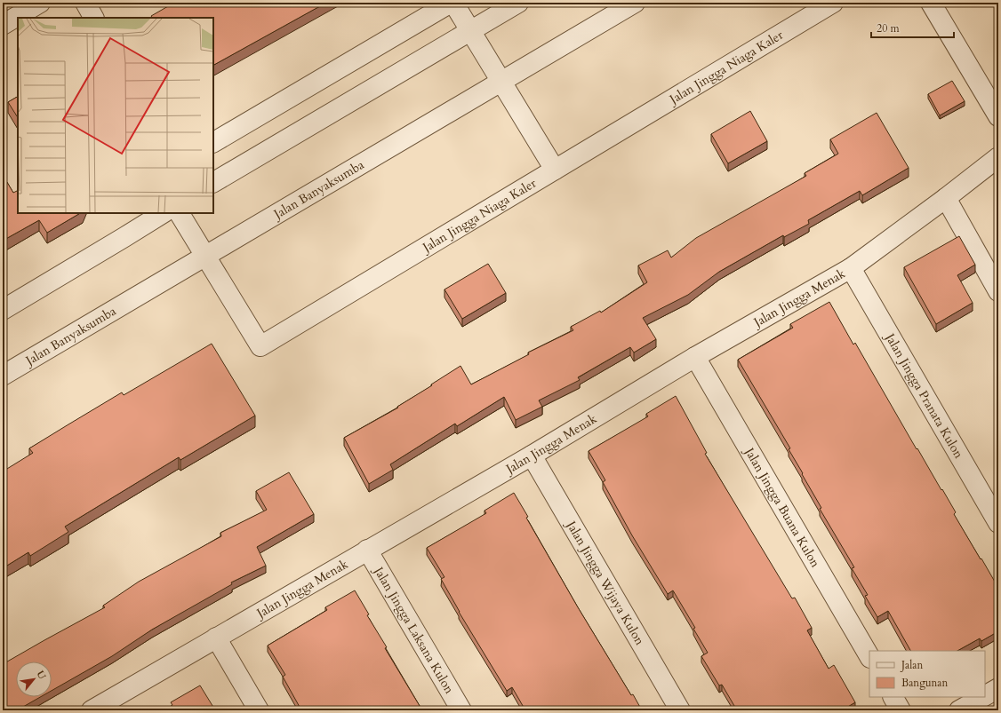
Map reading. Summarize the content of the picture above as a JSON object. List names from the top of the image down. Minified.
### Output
{"streets":{"street":["Jalan Jingga Niaga Kaler","Jalan Banyaksumba","Jalan Jingga Menak","Jalan Jingga Pranata Kulon","Jalan Jingga Buana Kulon","Jalan Jingga Wijaya Kulon","Jalan Jingga Laksana Kulon"]},"crossings":[["Jalan Jingga Niaga Kaler","Jalan Banyaksumba"],["Jalan Jingga Menak","Jalan Jingga Pranata Kulon"],["Jalan Jingga Menak","Jalan Jingga Buana Kulon"],["Jalan Jingga Menak","Jalan Jingga Wijaya Kulon"],["Jalan Jingga Menak","Jalan Jingga Laksana Kulon"]],"legend":["Jalan","Bangunan"],"scale_bar":"20 m","north":"top right"}
